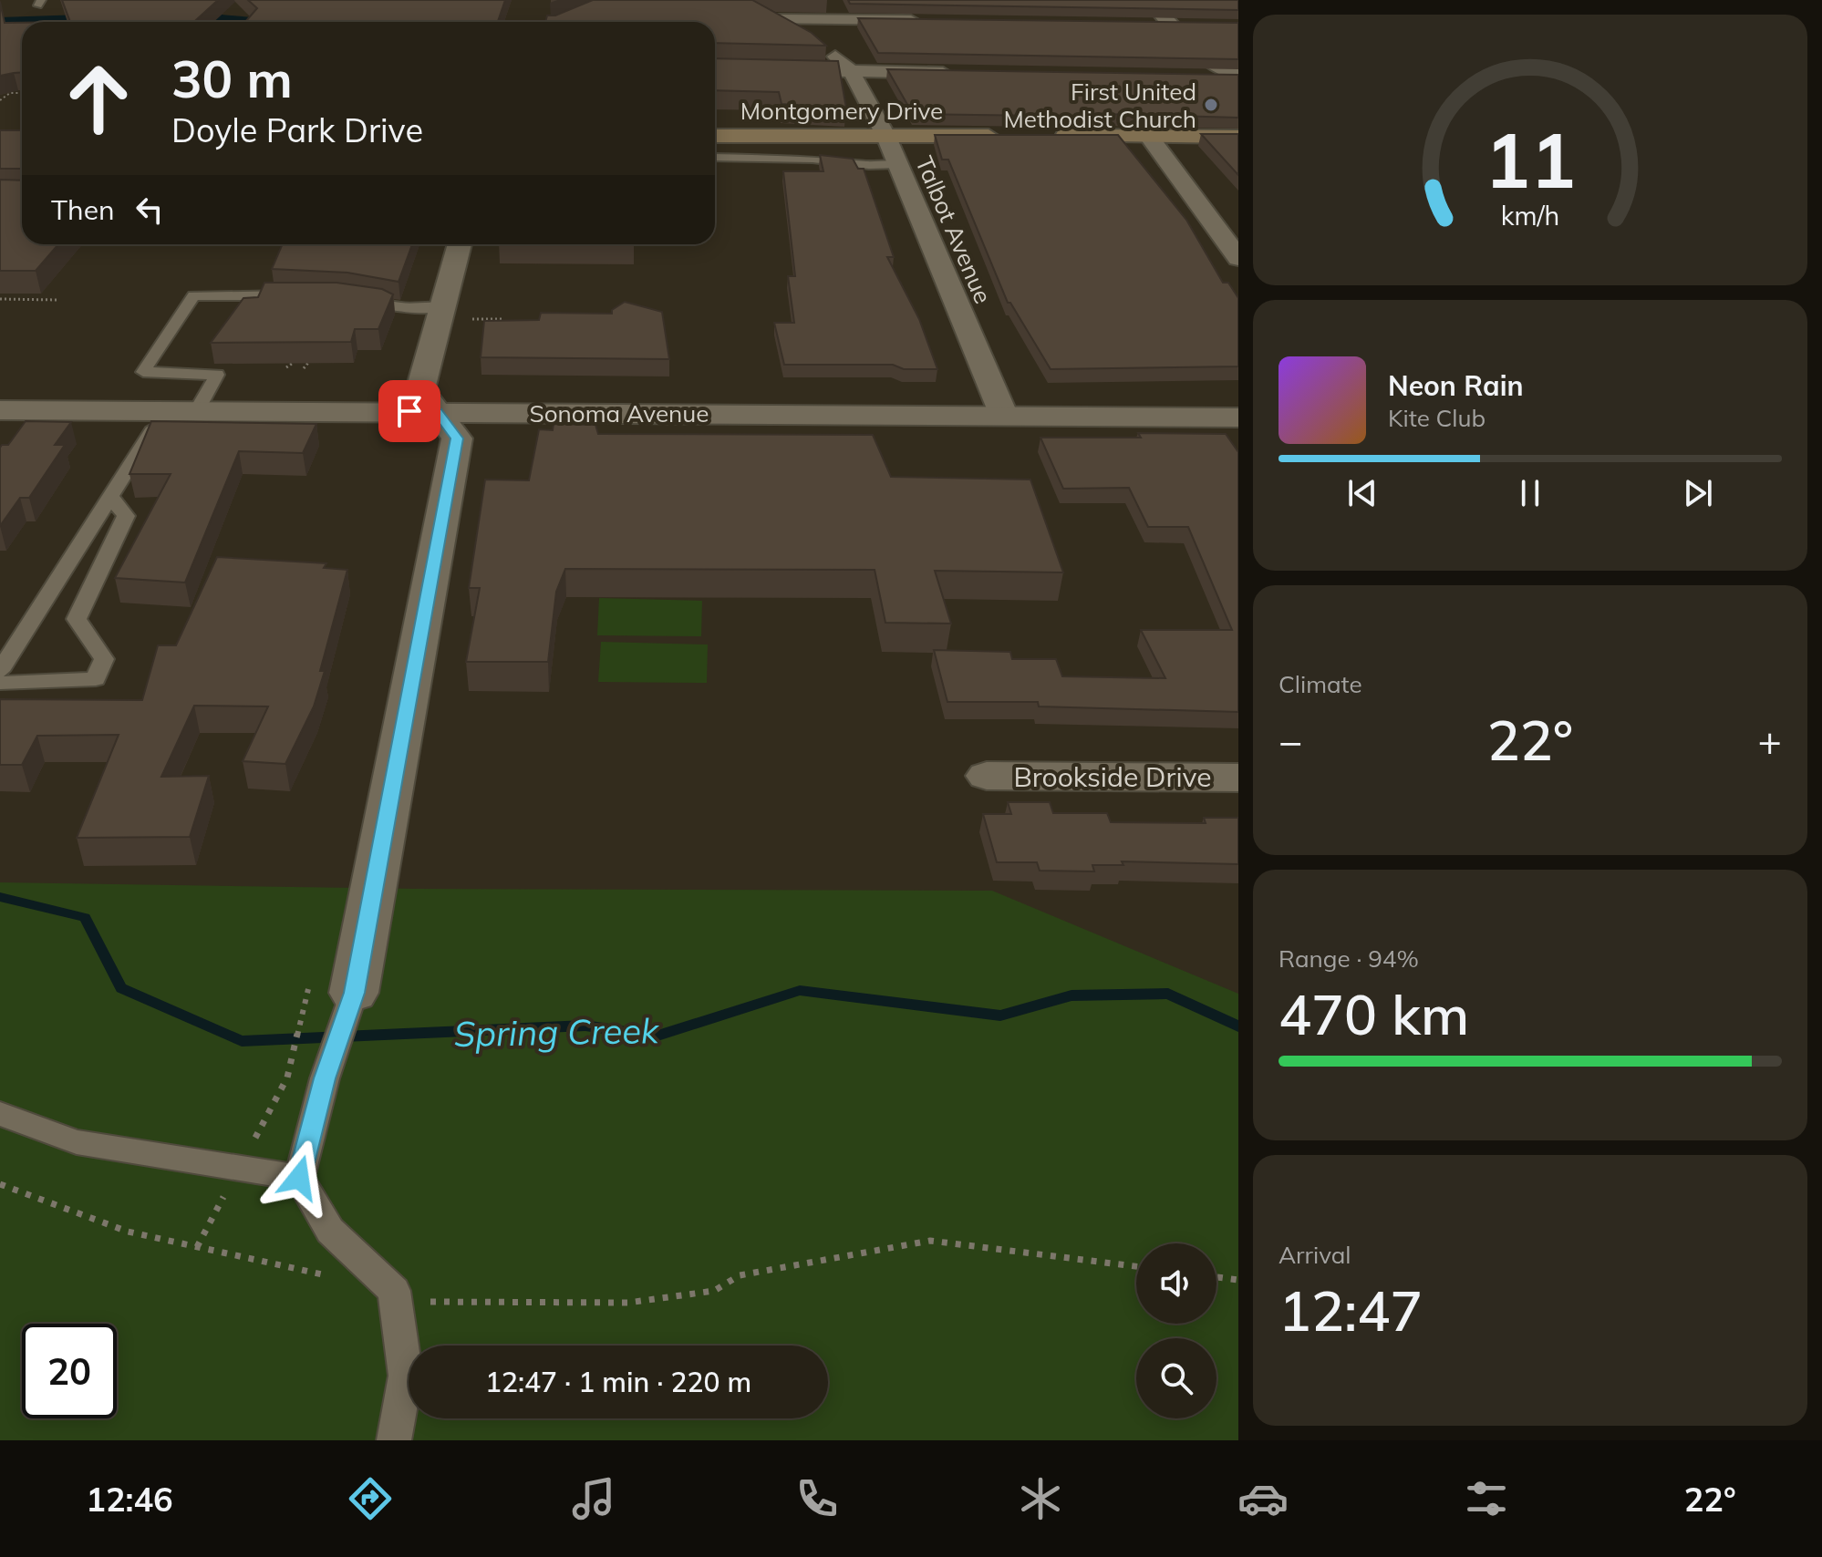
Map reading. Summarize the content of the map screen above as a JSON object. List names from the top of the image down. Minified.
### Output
{"streets":{"main road":["Montgomery Drive"],"street":["Talbot Avenue","Sonoma Avenue","Brookside Drive"]},"crossings":[["Montgomery Drive","Talbot Avenue"],["Talbot Avenue","Sonoma Avenue"]],"water":["Spring Creek"],"places":["First United Methodist Church"],"page":{"turn":["30 m","Doyle Park Drive"],"then":"Then","song":["Neon Rain","Kite Club"],"tile":["Climate",["Range · 94%","470 km"],["Arrival","12:47"]],"heat":["−","22°","+"],"limit":"20","trip":"12:47 · 1 min · 220 m","tabs":["12:46","22°"],"gauge":["11","km/h"]}}
